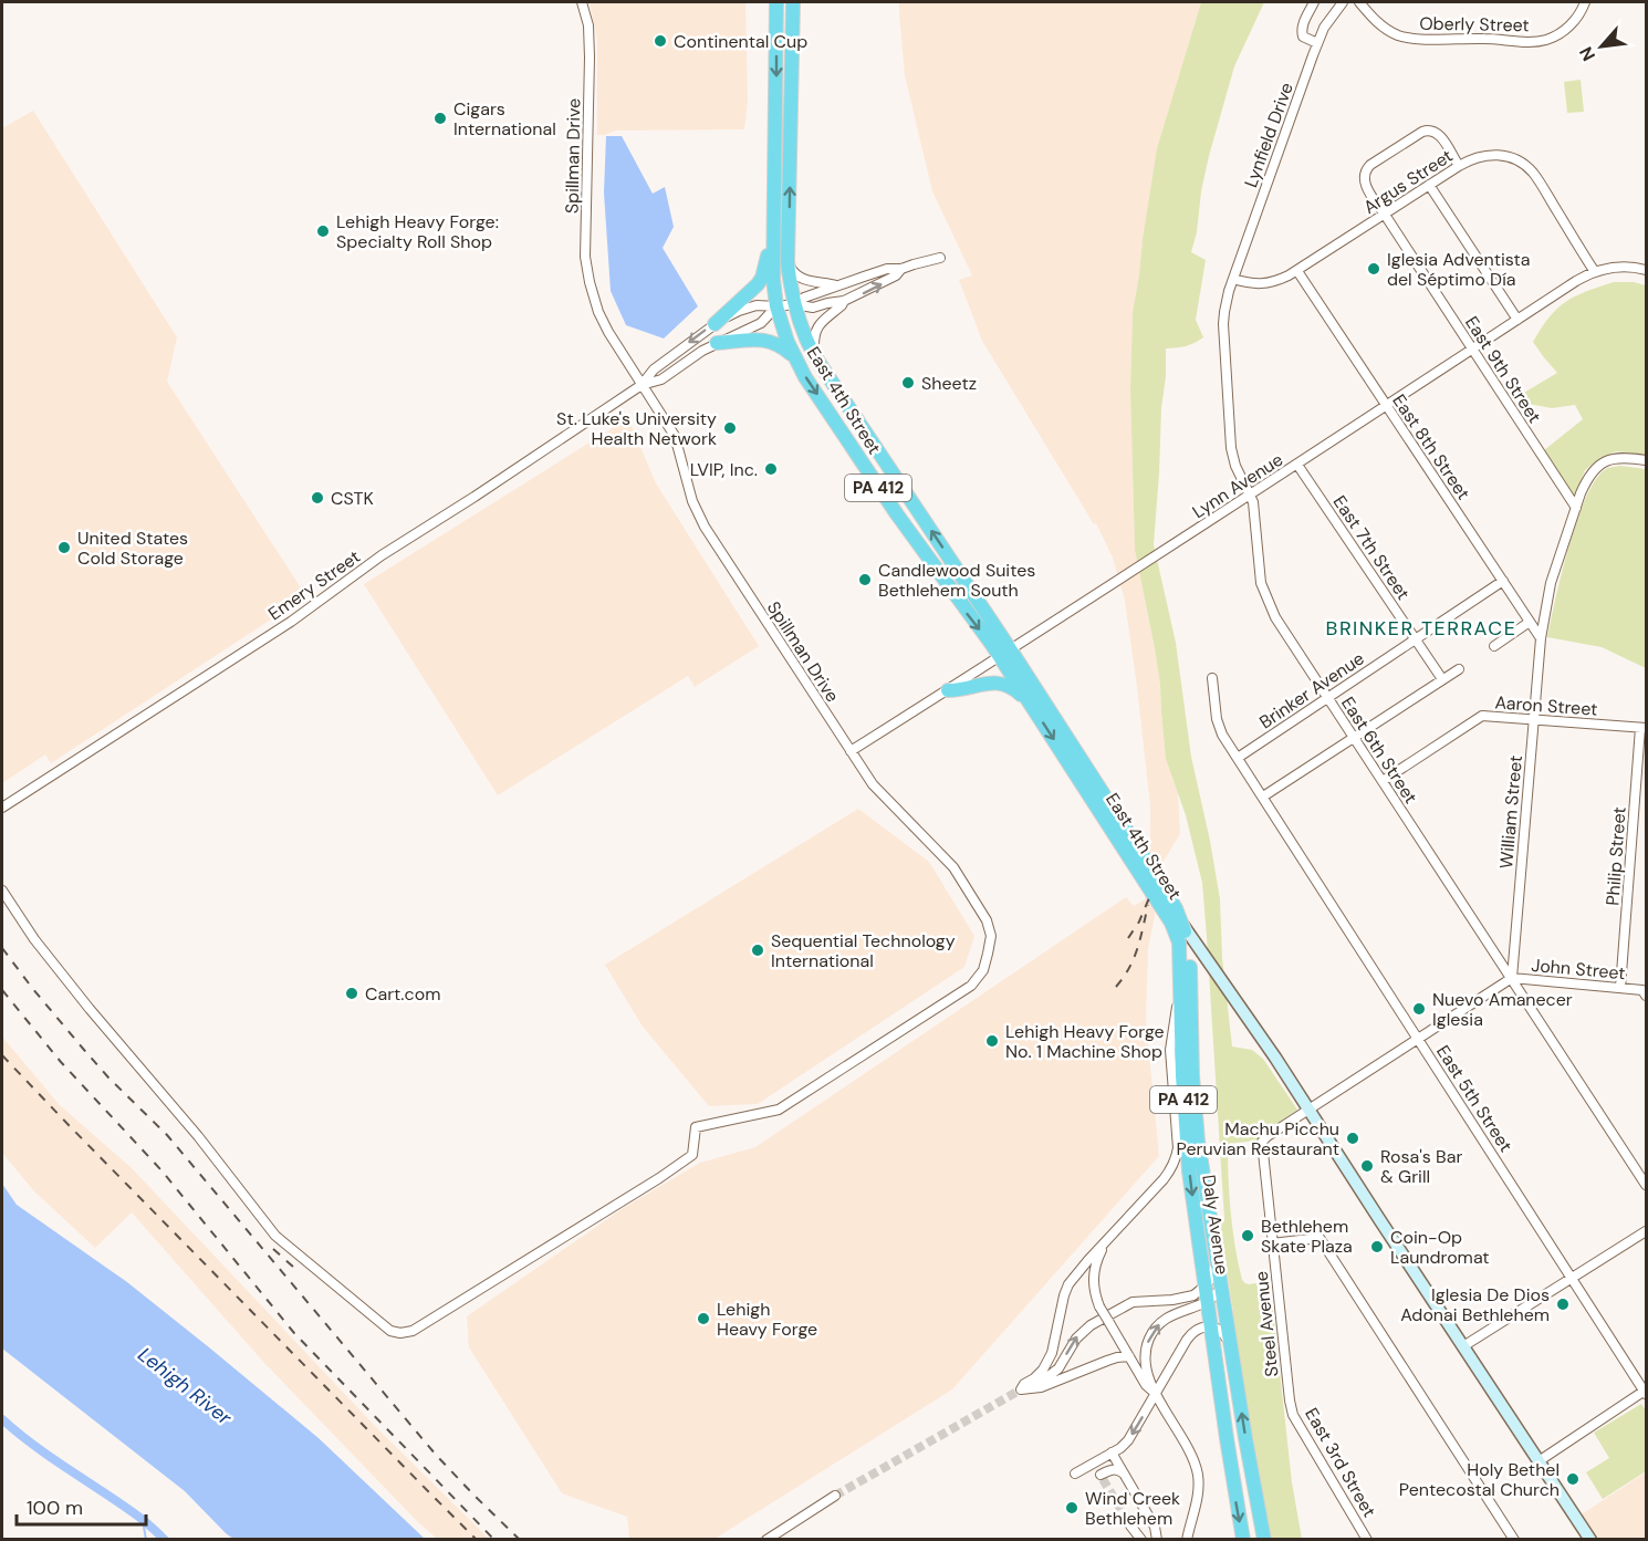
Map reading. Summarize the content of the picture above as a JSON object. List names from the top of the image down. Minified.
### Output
{"streets":{"highway":["East 4th Street","PA 412","Daly Avenue"],"street":["Oberly Street","Lynfield Drive","Spillman Drive","Argus Street","East 9th Street","East 8th Street","Lynn Avenue","East 7th Street","Emery Street","Brinker Avenue","Aaron Street","East 6th Street","William Street","Philip Street","John Street","East 5th Street","Steel Avenue","East 3rd Street"]},"crossings":[["Lynfield Drive","Argus Street"],["Lynfield Drive","East 6th Street"],["Spillman Drive","Lynn Avenue"],["Spillman Drive","Emery Street"],["Argus Street","East 9th Street"],["Argus Street","East 8th Street"],["Argus Street","Lynn Avenue"],["Argus Street","East 6th Street"],["East 9th Street","Lynn Avenue"],["East 9th Street","William Street"],["East 4th Street","Lynn Avenue"],["East 4th Street","Emery Street"],["East 4th Street","Daly Avenue"],["East 4th Street","Steel Avenue"],["East 8th Street","Lynn Avenue"],["East 8th Street","Brinker Avenue"],["East 8th Street","William Street"],["Lynn Avenue","East 7th Street"],["Lynn Avenue","East 6th Street"],["East 7th Street","Brinker Avenue"],["Brinker Avenue","East 6th Street"],["Brinker Avenue","East 5th Street"],["Aaron Street","East 6th Street"],["Aaron Street","William Street"],["Aaron Street","Philip Street"],["East 6th Street","William Street"],["East 6th Street","John Street"],["William Street","John Street"],["Philip Street","John Street"],["Steel Avenue","East 3rd Street"]],"districts":["BRINKER TERRACE"],"water":["Lehigh River"],"places":["Continental Cup","Cigars International","Lehigh Heavy Forge: Specialty Roll Shop","Iglesia Adventista del Séptimo Día","Sheetz","St. Luke's University Health Network","LVIP, Inc.","CSTK","United States Cold Storage","Candlewood Suites Bethlehem South","Sequential Technology International","Cart.com","Nuevo Amanecer Iglesia","Lehigh Heavy Forge No. 1 Machine Shop","Machu Picchu Peruvian Restaurant","Rosa's Bar & Grill","Bethlehem Skate Plaza","Coin-Op Laundromat","Iglesia De Dios Adonai Bethlehem","Lehigh Heavy Forge","Holy Bethel Pentecostal Church","Wind Creek Bethlehem"],"scale_bar":"100 m","north":"bottom left"}
